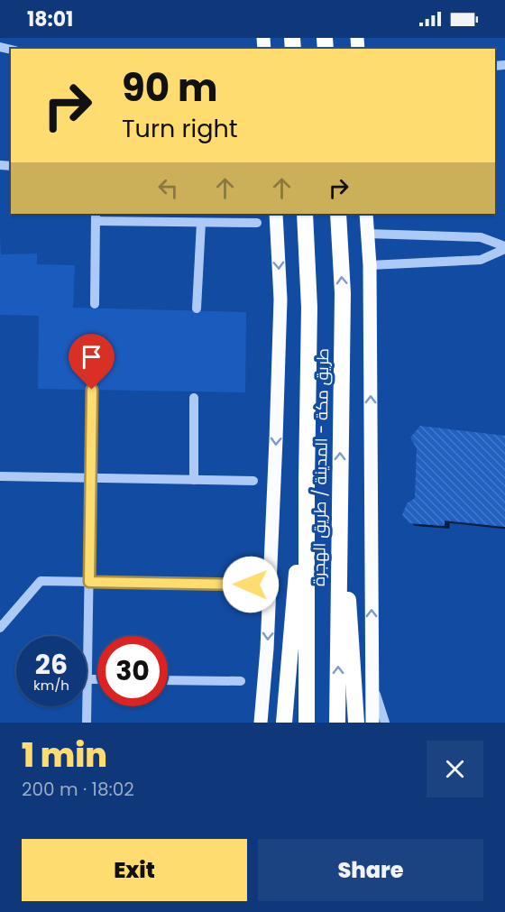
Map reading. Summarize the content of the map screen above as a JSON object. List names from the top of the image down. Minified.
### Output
{"streets":{"highway":["طريق مكة - المدينة / طريق الهجرة"]},"page":{"status":"18:01","turn":["90 m","Turn right"],"speed":"26 km/h","limit":"30","heading":["1 min","200 m · 18:02"],"buttons":["Exit","Share"]}}
